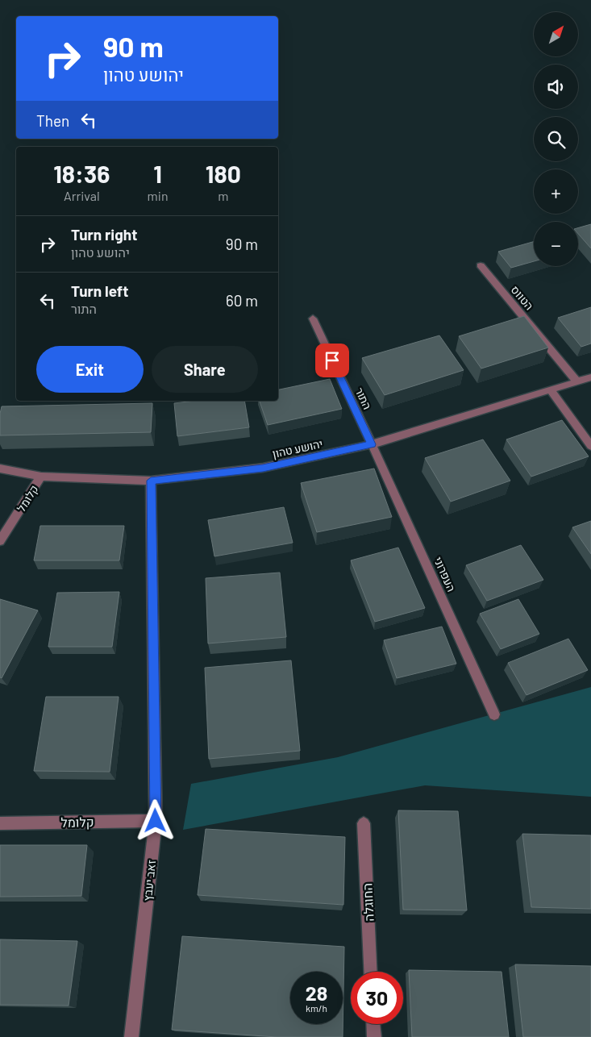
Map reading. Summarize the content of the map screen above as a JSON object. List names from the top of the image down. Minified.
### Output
{"streets":{"street":["הטווס","התור","יהושע טהון","קלומל","העפרוני","זאב יעבץ","החוגלה"]},"crossings":[["הטווס","יהושע טהון"],["התור","יהושע טהון"],["התור","העפרוני"],["יהושע טהון","קלומל"],["יהושע טהון","העפרוני"],["יהושע טהון","זאב יעבץ"],["קלומל","זאב יעבץ"]],"north":"top right","page":{"map_buttons":["+","−"],"turn":["90 m","יהושע טהון"],"then":"Then","eta":["18:36","Arrival","1","min","180","m"],"list":[{"name":"Turn right","note":"יהושע טהון","value":"90 m"},{"name":"Turn left","note":"התור","value":"60 m"}],"buttons":["Exit","Share"],"speed":"28 km/h","limit":"30"}}
